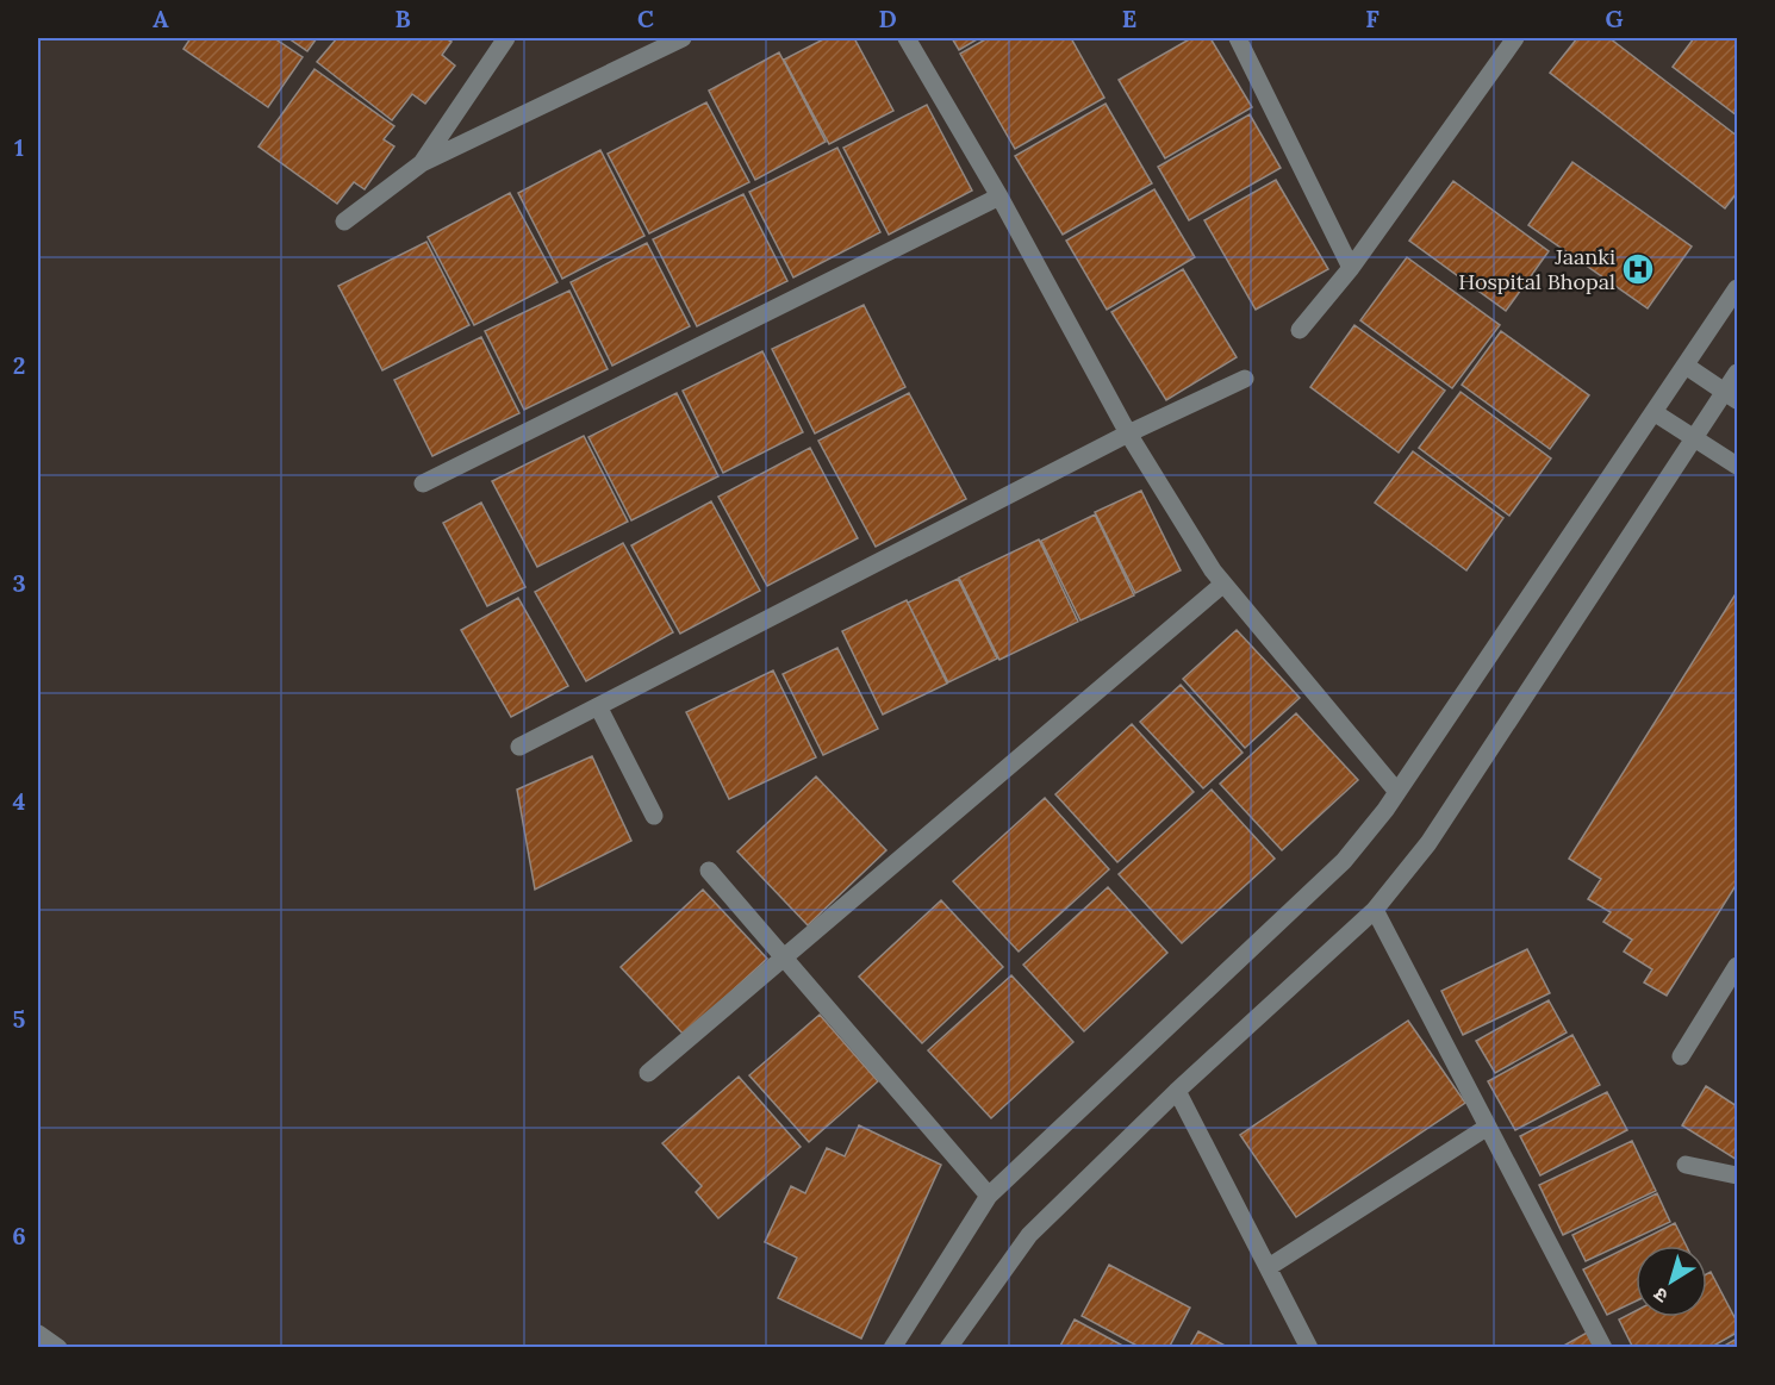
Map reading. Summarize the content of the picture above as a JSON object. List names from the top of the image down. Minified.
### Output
{"places":{"hospital":["Jaanki Hospital Bhopal"]},"north":"bottom left","grid":{"columns":["A","B","C","D","E","F","G"],"rows":["1","2","3","4","5","6"]}}
